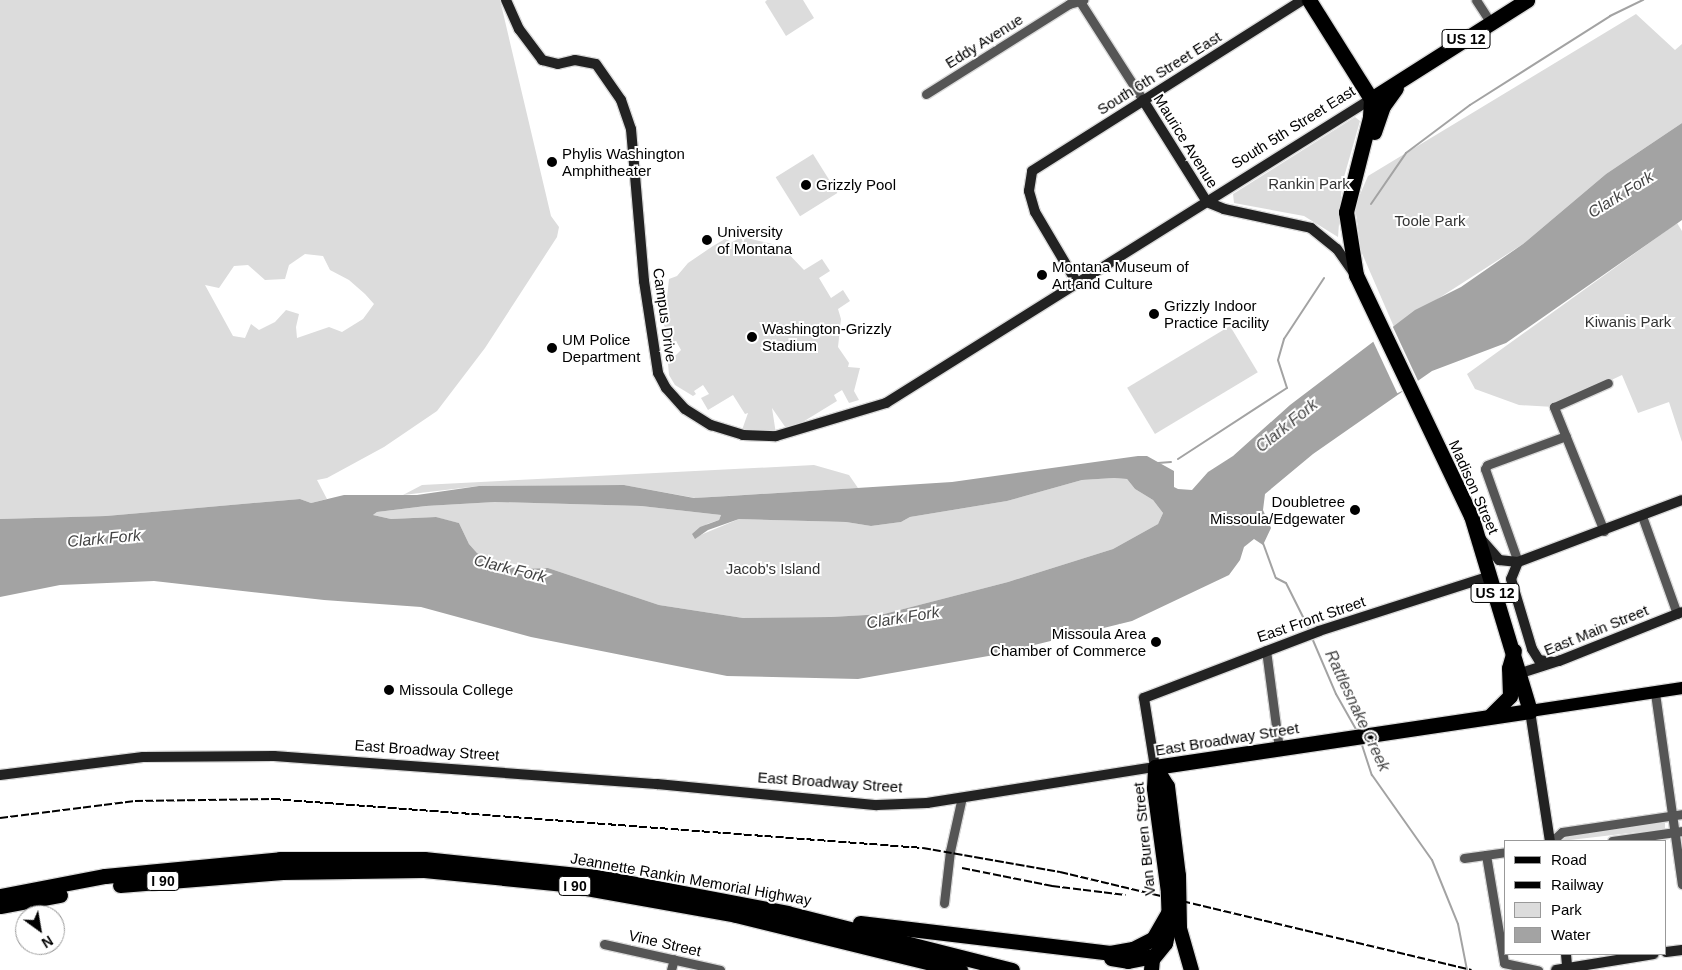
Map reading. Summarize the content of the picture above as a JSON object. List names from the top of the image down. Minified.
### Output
{"streets":{"highway":["US 12","South 5th Street East","Madison Street","East Broadway Street","Van Buren Street","Jeannette Rankin Memorial Highway","I 90"],"street":["Eddy Avenue","South 6th Street East","Maurice Avenue","Campus Drive","East Front Street","East Main Street","Vine Street"]},"crossings":[["US 12","South 5th Street East"],["US 12","Maurice Avenue"],["US 12","Madison Street"],["US 12","East Broadway Street"],["Eddy Avenue","Maurice Avenue"],["South 6th Street East","South 5th Street East"],["South 6th Street East","Maurice Avenue"],["South 6th Street East","Campus Drive"],["South 5th Street East","Maurice Avenue"],["South 5th Street East","Campus Drive"],["Maurice Avenue","Madison Street"],["Madison Street","East Front Street"],["Madison Street","East Main Street"],["Madison Street","East Broadway Street"],["East Front Street","East Broadway Street"],["East Front Street","Van Buren Street"],["East Broadway Street","Van Buren Street"],["Jeannette Rankin Memorial Highway","I 90"]],"water":["Clark Fork","Rattlesnake Creek"],"parks":["Rankin Park","Toole Park","Kiwanis Park","Jacob's Island"],"places":["Phylis Washington Amphitheater","Grizzly Pool","University of Montana","Montana Museum of Art and Culture","Grizzly Indoor Practice Facility","Washington-Grizzly Stadium","UM Police Department","Doubletree Missoula/Edgewater","Missoula Area Chamber of Commerce","Missoula College"],"legend":["Road","Railway","Park","Water"],"north":"bottom right"}
